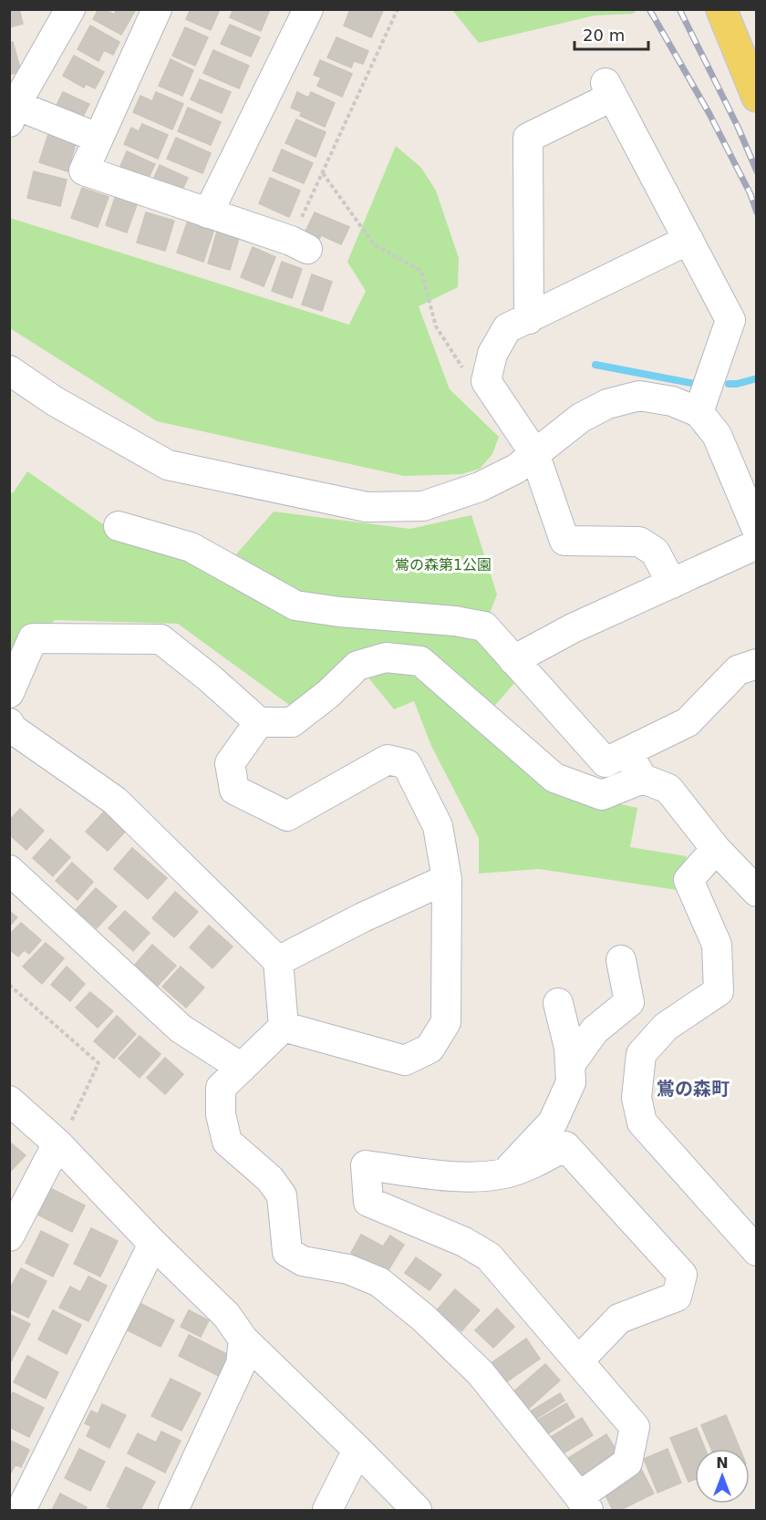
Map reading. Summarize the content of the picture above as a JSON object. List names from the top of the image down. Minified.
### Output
{"districts":["鴬の森町"],"parks":["鴬の森第1公園"],"scale_bar":"20 m","north":"top"}
